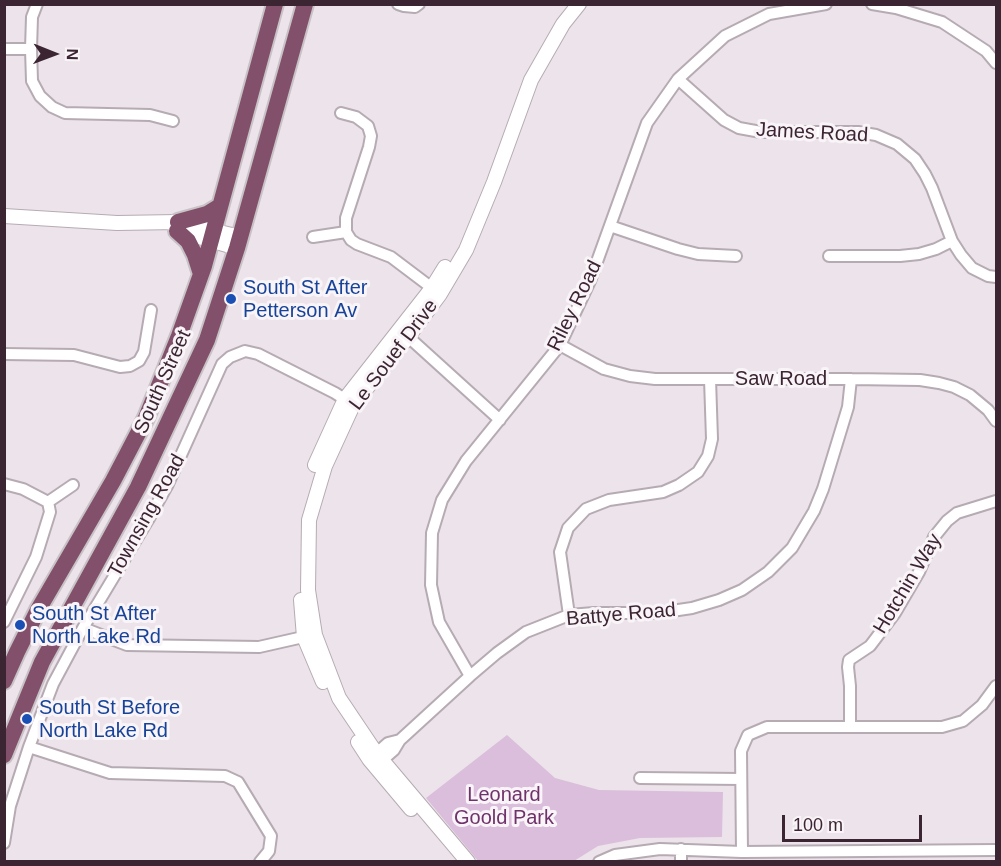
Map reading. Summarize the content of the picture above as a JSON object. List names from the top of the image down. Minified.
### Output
{"streets":{"highway":["South Street"],"street":["James Road","Riley Road","Le Souef Drive","Saw Road","Townsing Road","Hotchin Way","Battye Road"]},"crossings":[["James Road","Riley Road"],["Riley Road","Saw Road"],["Riley Road","Battye Road"],["Le Souef Drive","Townsing Road"],["Le Souef Drive","Battye Road"],["Saw Road","Battye Road"]],"parks":["Leonard Goold Park"],"places":["South St After Petterson Av","South St After North Lake Rd","South St Before North Lake Rd"],"scale_bar":"100 m","north":"right"}
